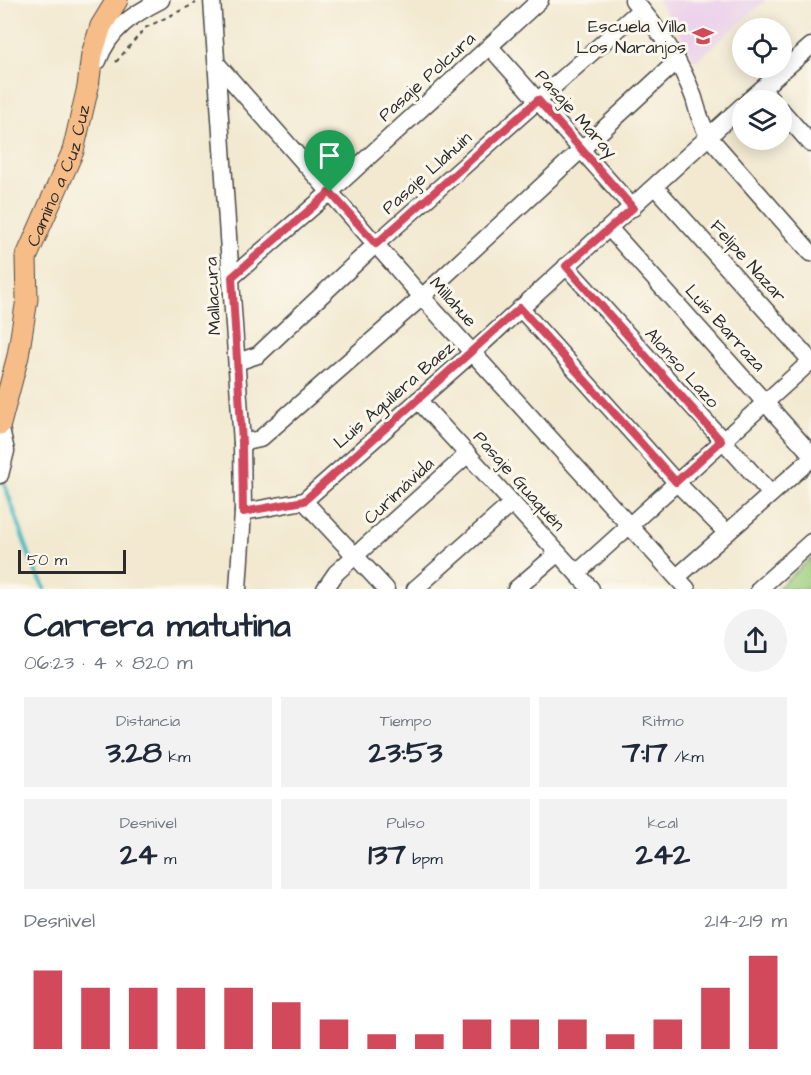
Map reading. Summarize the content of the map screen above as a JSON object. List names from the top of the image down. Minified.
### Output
{"streets":{"main road":["Camino a Cuz Cuz"],"street":["Pasaje Polcura","Pasaje Maray","Pasaje Llahuin","Felipe Nazar","Mallacura","Millahue","Luis Barraza","Alonso Lazo","Luis Aguilera Baez","Pasaje Guaquén","Curimávida"]},"crossings":[["Pasaje Polcura","Pasaje Maray"],["Pasaje Polcura","Mallacura"],["Pasaje Polcura","Millahue"],["Pasaje Maray","Pasaje Llahuin"],["Pasaje Maray","Luis Aguilera Baez"],["Pasaje Llahuin","Mallacura"],["Pasaje Llahuin","Millahue"],["Felipe Nazar","Luis Aguilera Baez"],["Mallacura","Millahue"],["Millahue","Luis Aguilera Baez"],["Luis Barraza","Luis Aguilera Baez"],["Alonso Lazo","Luis Aguilera Baez"],["Luis Aguilera Baez","Pasaje Guaquén"],["Pasaje Guaquén","Curimávida"]],"places":{"school or university":["Escuela Villa Los Naranjos"]},"scale_bar":"50 m","page":{"scale":"50 m","heading":["Carrera matutina","06:23 · 4 × 820 m"],"stats":[["Distancia","3.28 km"],["Tiempo","23:53"],["Ritmo","7:17 /km"],["Desnivel","24 m"],["Pulso","137 bpm"],["kcal","242"]],"chart":["Desnivel","214–219 m"]}}
